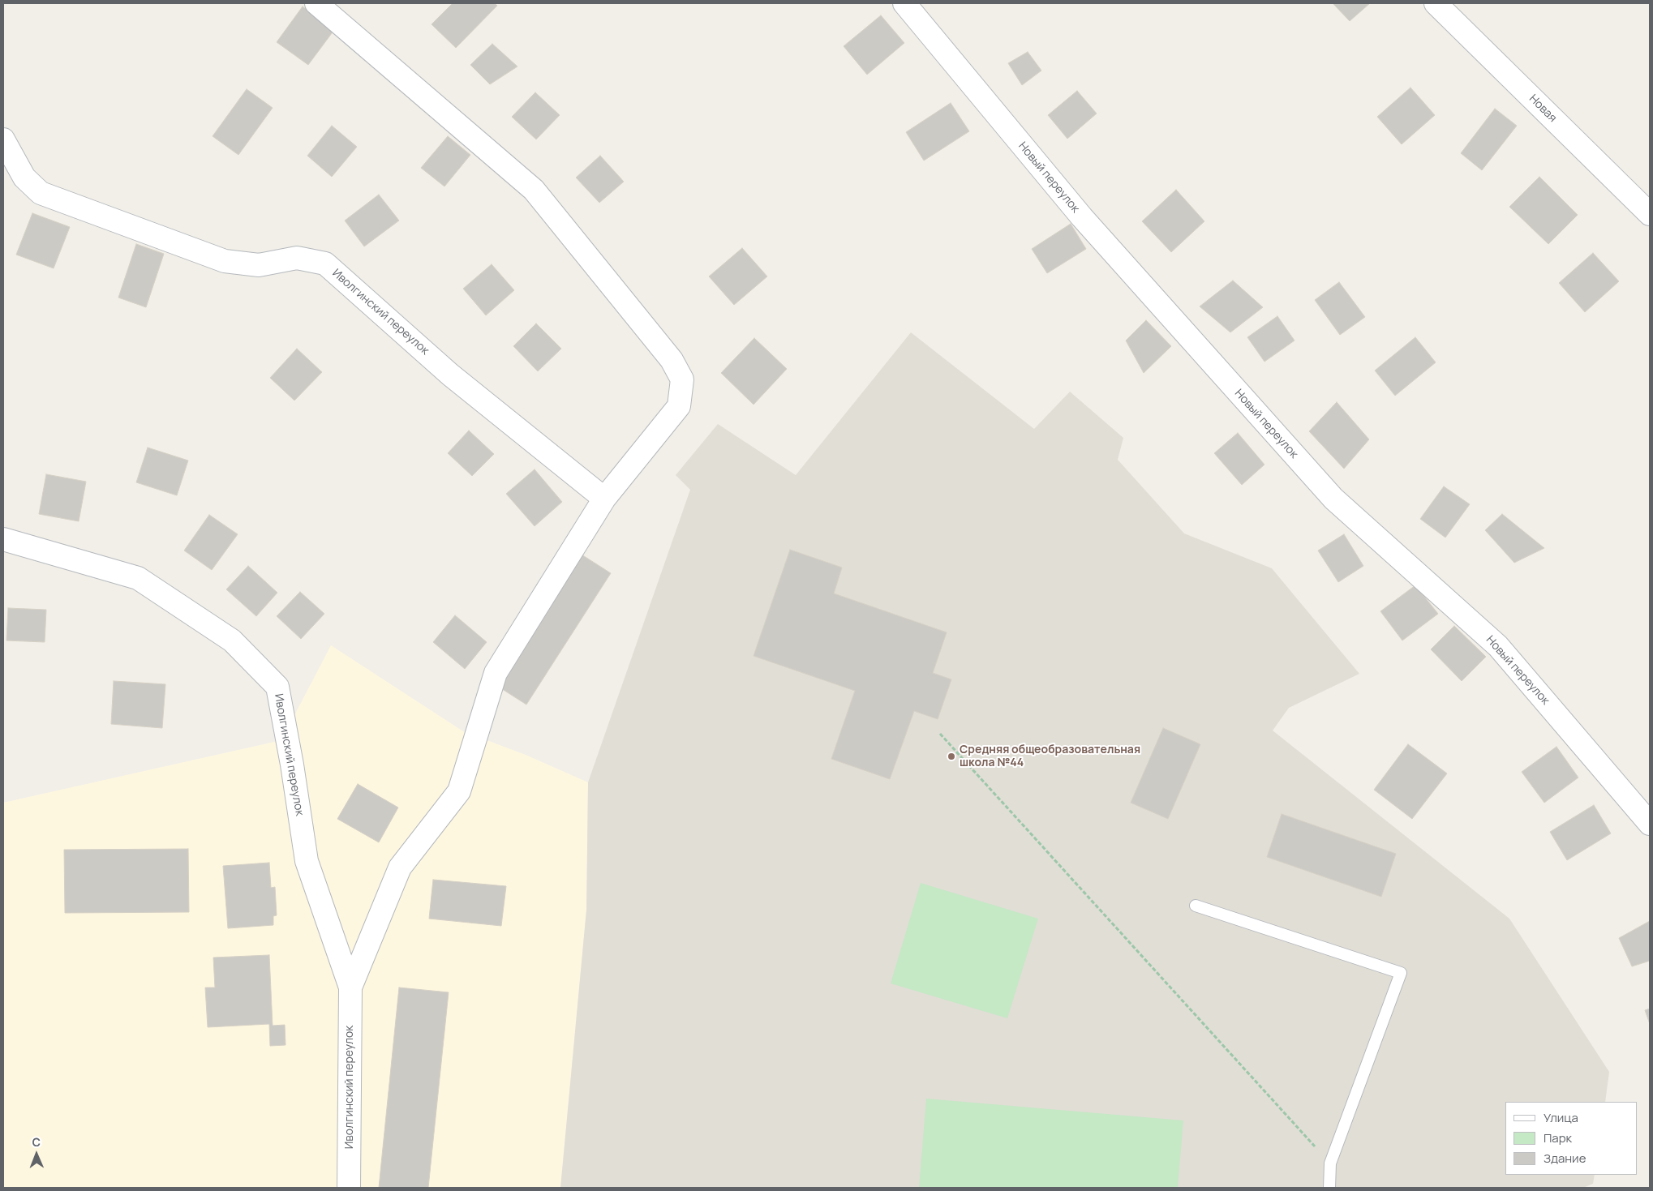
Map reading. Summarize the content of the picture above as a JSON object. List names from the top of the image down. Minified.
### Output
{"streets":{"street":["Новая","Новый переулок","Иволгинский переулок"]},"places":["Средняя общеобразовательная школа №44"],"legend":["Улица","Парк","Здание"],"north":"top"}
